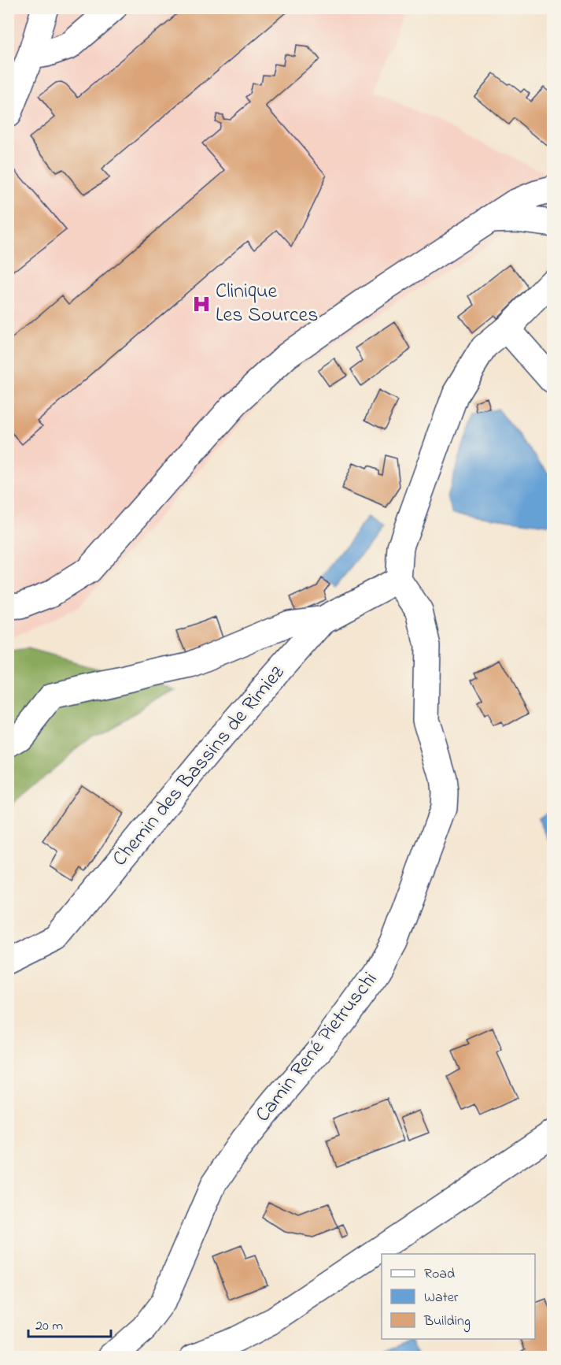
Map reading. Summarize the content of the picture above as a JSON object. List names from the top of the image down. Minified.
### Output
{"streets":{"street":["Chemin des Bassins de Rimiez","Camin René Pietruschi"]},"crossings":[["Chemin des Bassins de Rimiez","Camin René Pietruschi"]],"places":{"hospital":["Clinique Les Sources"]},"legend":["Road","Water","Building"],"scale_bar":"20 m"}
